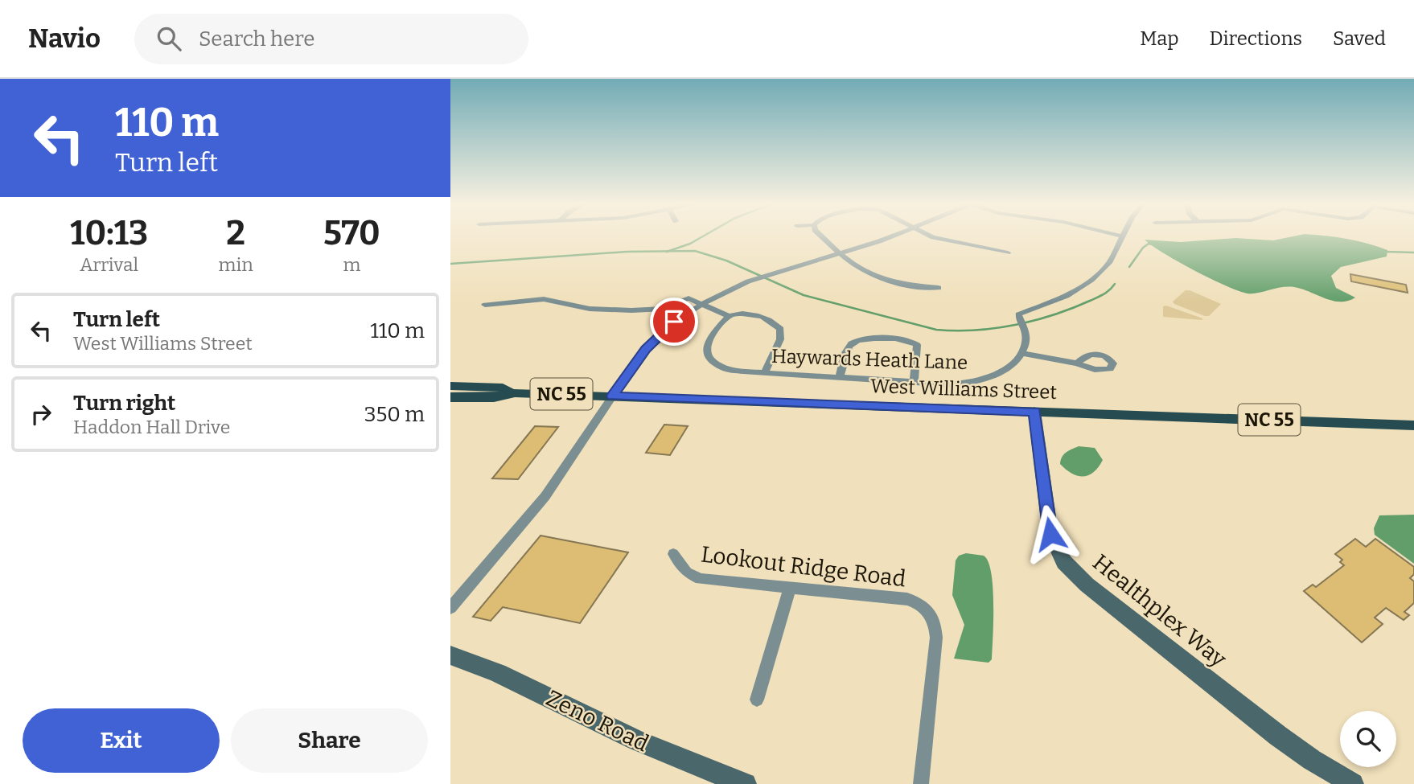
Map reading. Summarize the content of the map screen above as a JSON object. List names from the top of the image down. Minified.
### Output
{"streets":{"main road":["West Williams Street","NC 55"],"street":["Haywards Heath Lane","Lookout Ridge Road","Healthplex Way","Zeno Road"]},"crossings":[["West Williams Street","Healthplex Way"]],"page":{"header":"Navio","search":"Search here","nav":["Map","Directions","Saved"],"turn":["110 m","Turn left"],"eta":["10:13","Arrival","2","min","570","m"],"list":[{"name":"Turn left","note":"West Williams Street","value":"110 m"},{"name":"Turn right","note":"Haddon Hall Drive","value":"350 m"}],"buttons":["Exit","Share"]}}
